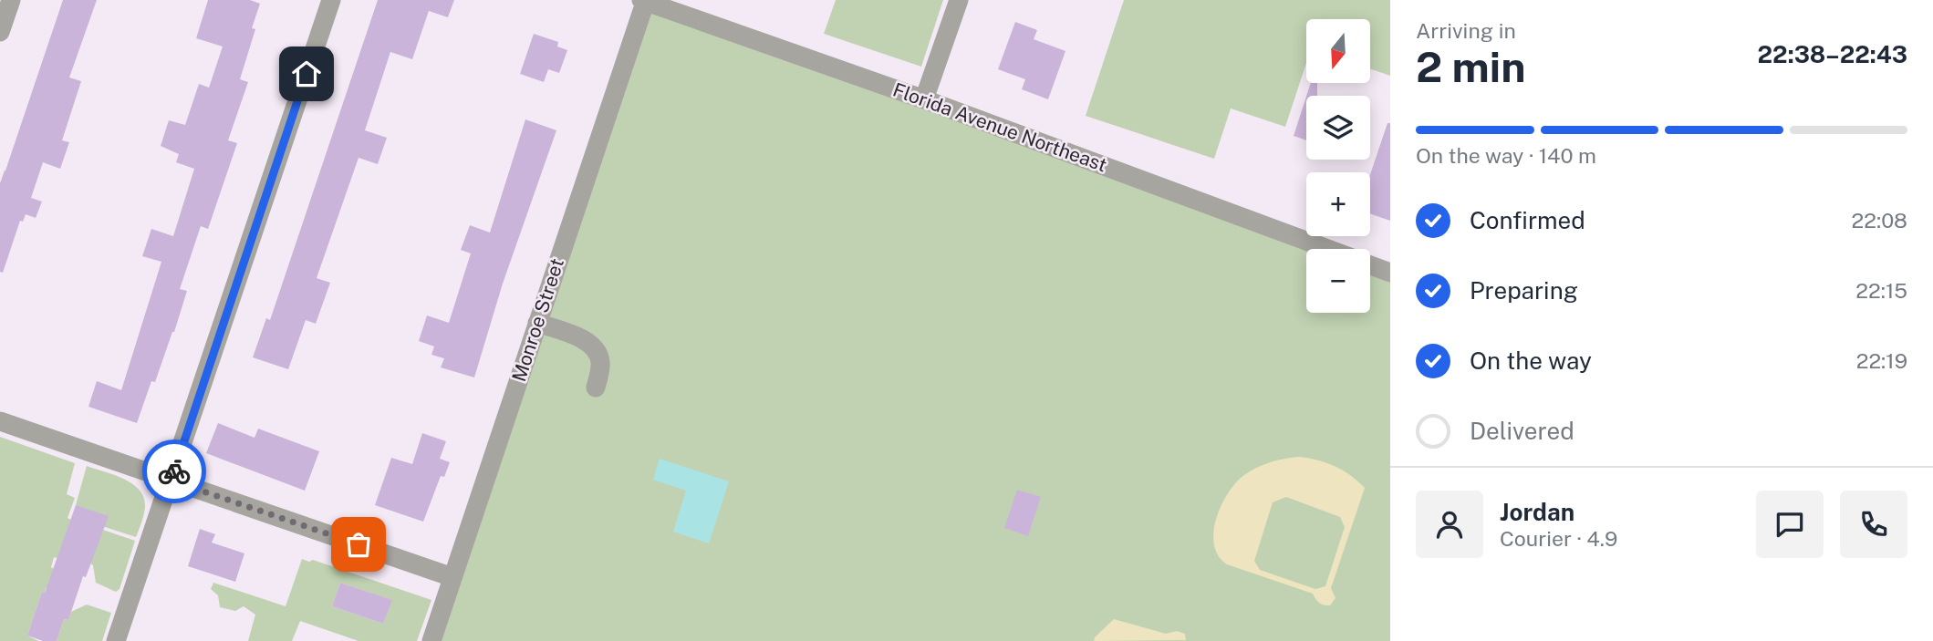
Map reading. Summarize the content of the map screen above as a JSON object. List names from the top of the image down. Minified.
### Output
{"streets":{"street":["Florida Avenue Northeast","Monroe Street"]},"crossings":[["Florida Avenue Northeast","Monroe Street"]],"north":"bottom","page":{"heading":["2 min","Arriving in","22:38–22:43"],"panel":["Jordan","Courier · 4.9"],"map_buttons":["+","−"],"bar":"On the way · 140 m","list":[["Confirmed","22:08"],["Preparing","22:15"],["On the way","22:19"],"Delivered"]}}
